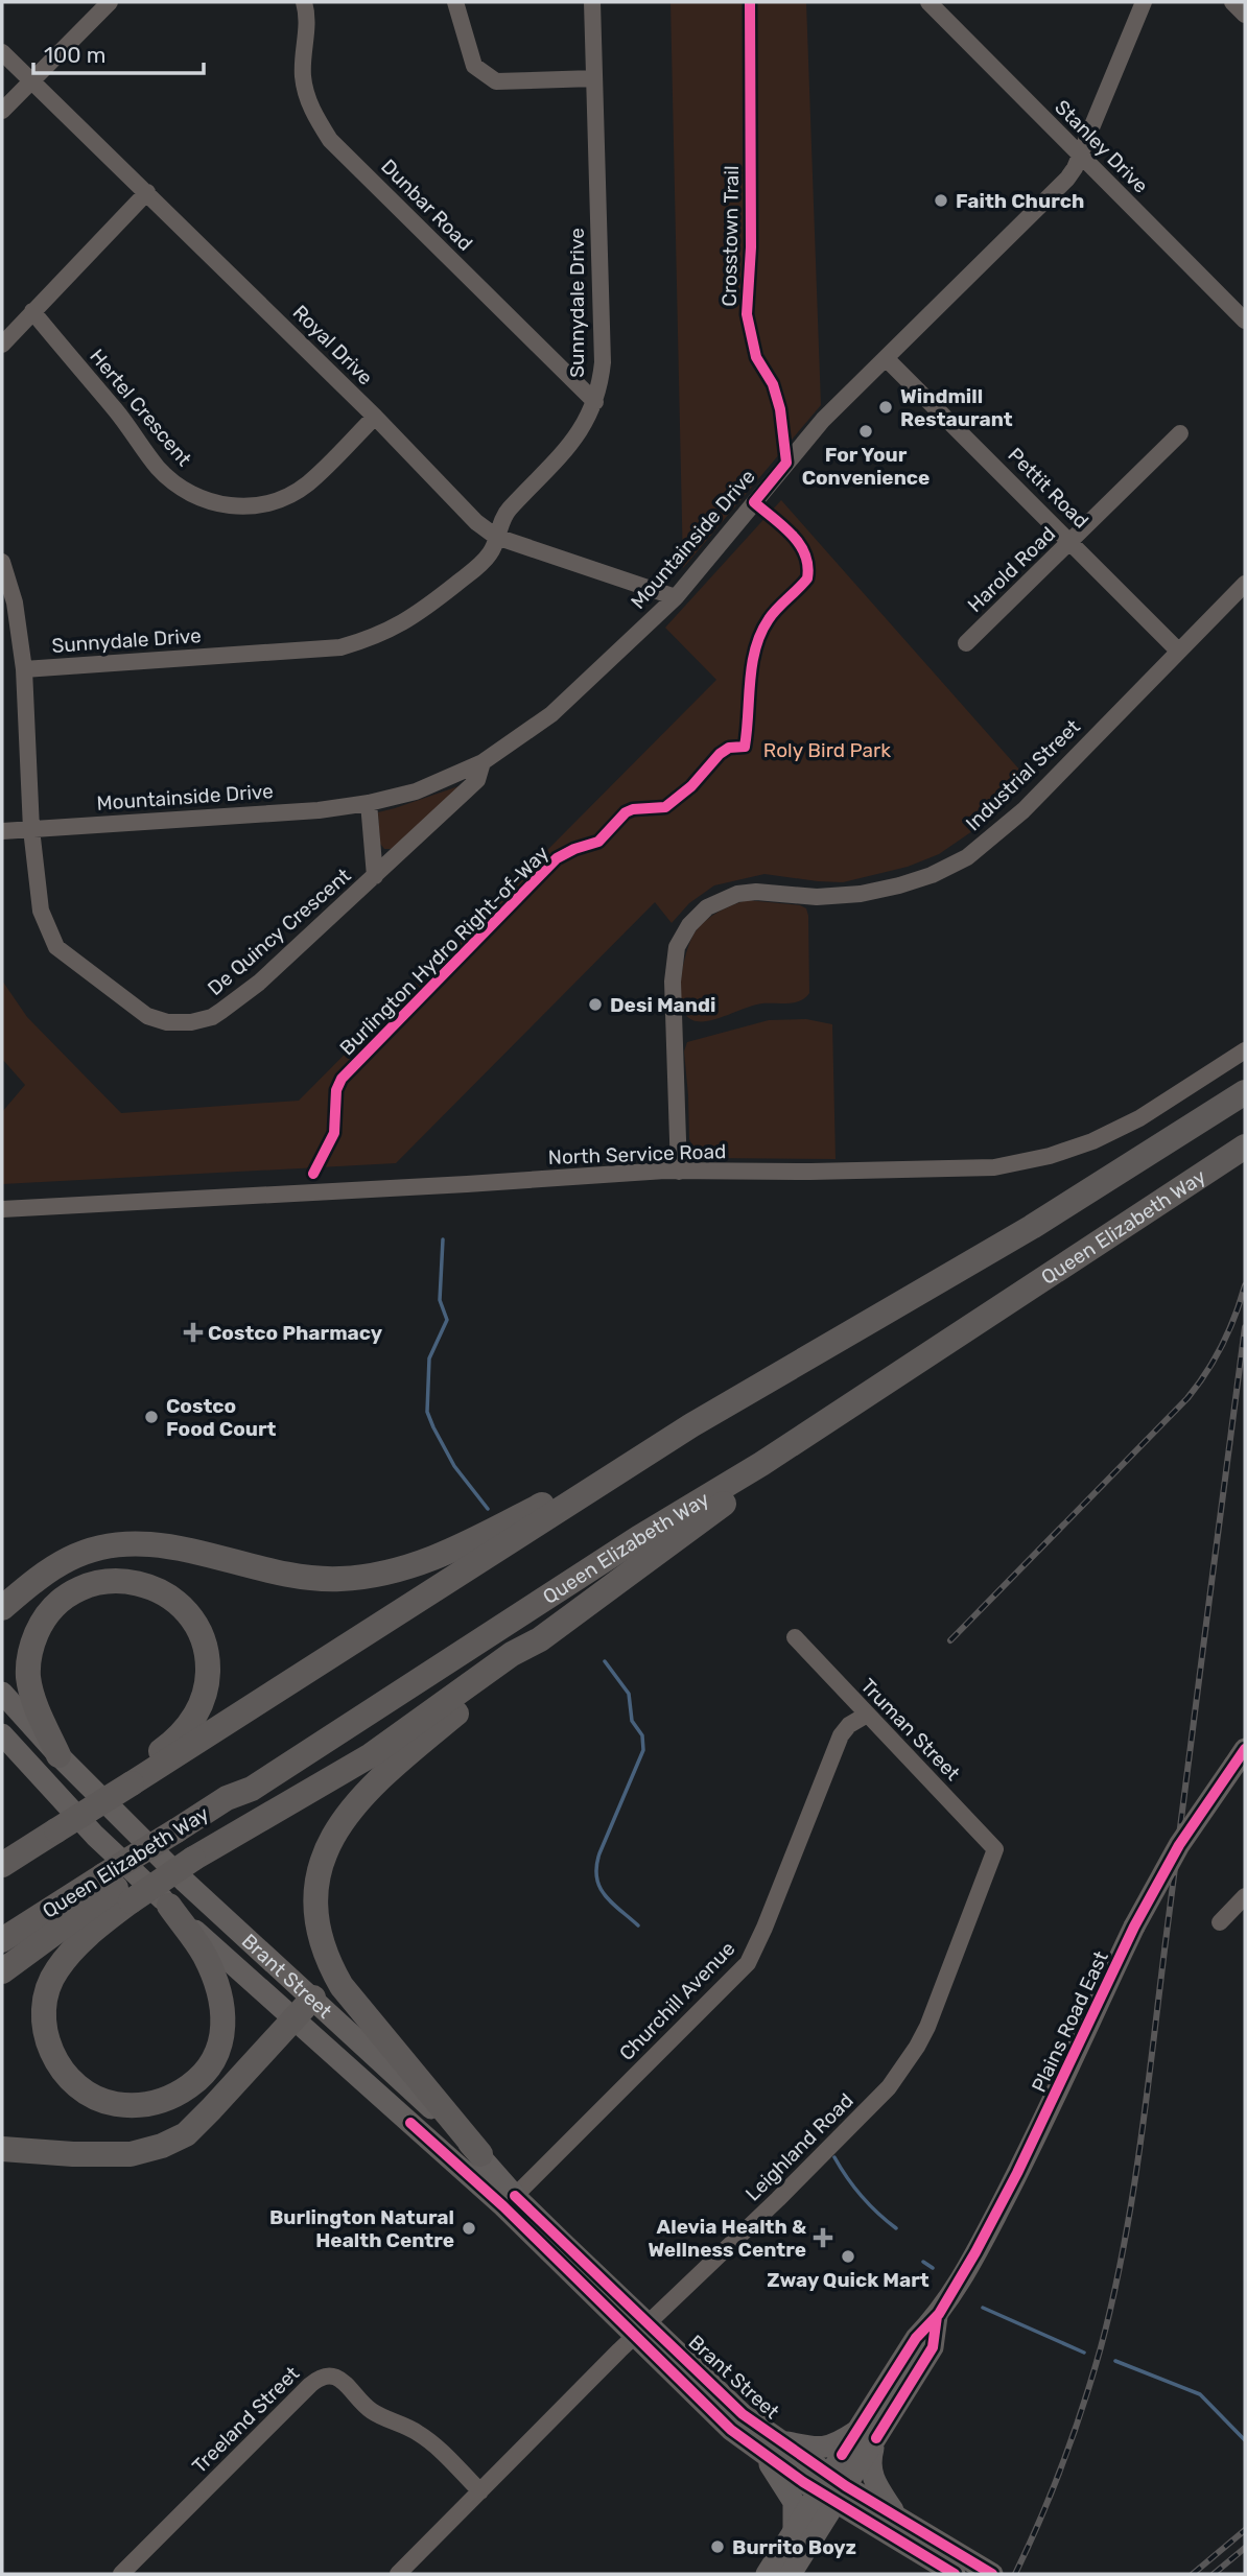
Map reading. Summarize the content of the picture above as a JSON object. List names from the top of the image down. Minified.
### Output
{"streets":{"highway":["Queen Elizabeth Way"],"main road":["Brant Street","Plains Road East"],"street":["Stanley Drive","Dunbar Road","Sunnydale Drive","Royal Drive","Hertel Crescent","Pettit Road","Mountainside Drive","Harold Road","Industrial Street","De Quincy Crescent","North Service Road","Truman Street","Churchill Avenue","Leighland Road","Treeland Street"],"cycle path":["Crosstown Trail"]},"crossings":[["Stanley Drive","Mountainside Drive"],["Dunbar Road","Sunnydale Drive"],["Sunnydale Drive","Royal Drive"],["Sunnydale Drive","De Quincy Crescent"],["Royal Drive","Hertel Crescent"],["Royal Drive","Mountainside Drive"],["Pettit Road","Mountainside Drive"],["Pettit Road","Harold Road"],["Pettit Road","Industrial Street"],["Mountainside Drive","De Quincy Crescent"],["Industrial Street","North Service Road"],["Truman Street","Churchill Avenue"],["Truman Street","Leighland Road"],["Brant Street","Churchill Avenue"],["Brant Street","Plains Road East"],["Brant Street","Leighland Road"],["Leighland Road","Treeland Street"]],"parks":["Roly Bird Park"],"places":{"other":["Faith Church","Windmill Restaurant","For Your Convenience","Desi Mandi","Costco Food Court","Burlington Natural Health Centre","Zway Quick Mart","Burrito Boyz"],"health":["Costco Pharmacy","Alevia Health & Wellness Centre"]},"scale_bar":"100 m"}
